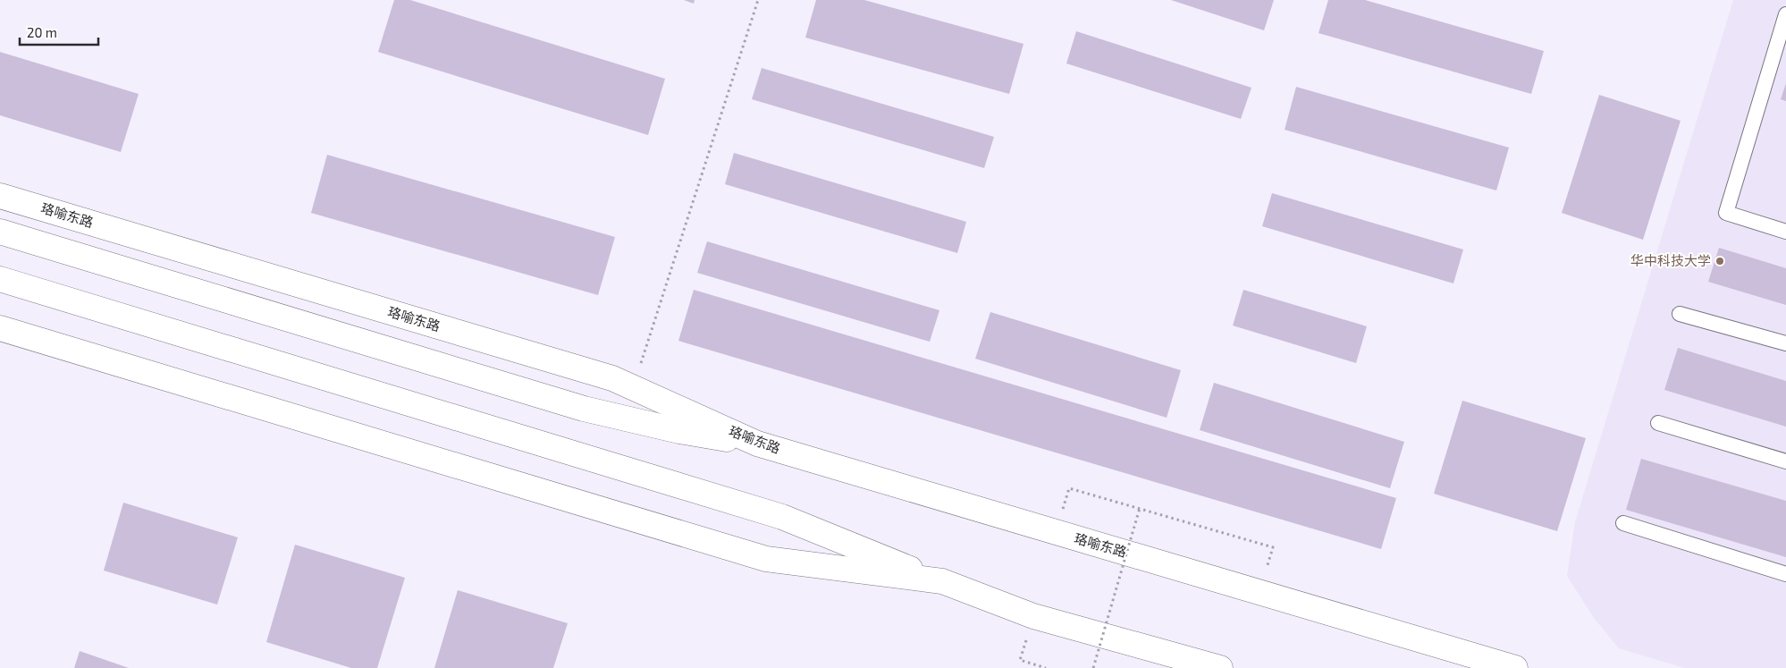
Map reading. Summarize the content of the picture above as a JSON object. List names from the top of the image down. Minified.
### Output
{"streets":{"highway":["珞喻东路"]},"places":["华中科技大学"],"scale_bar":"20 m"}
